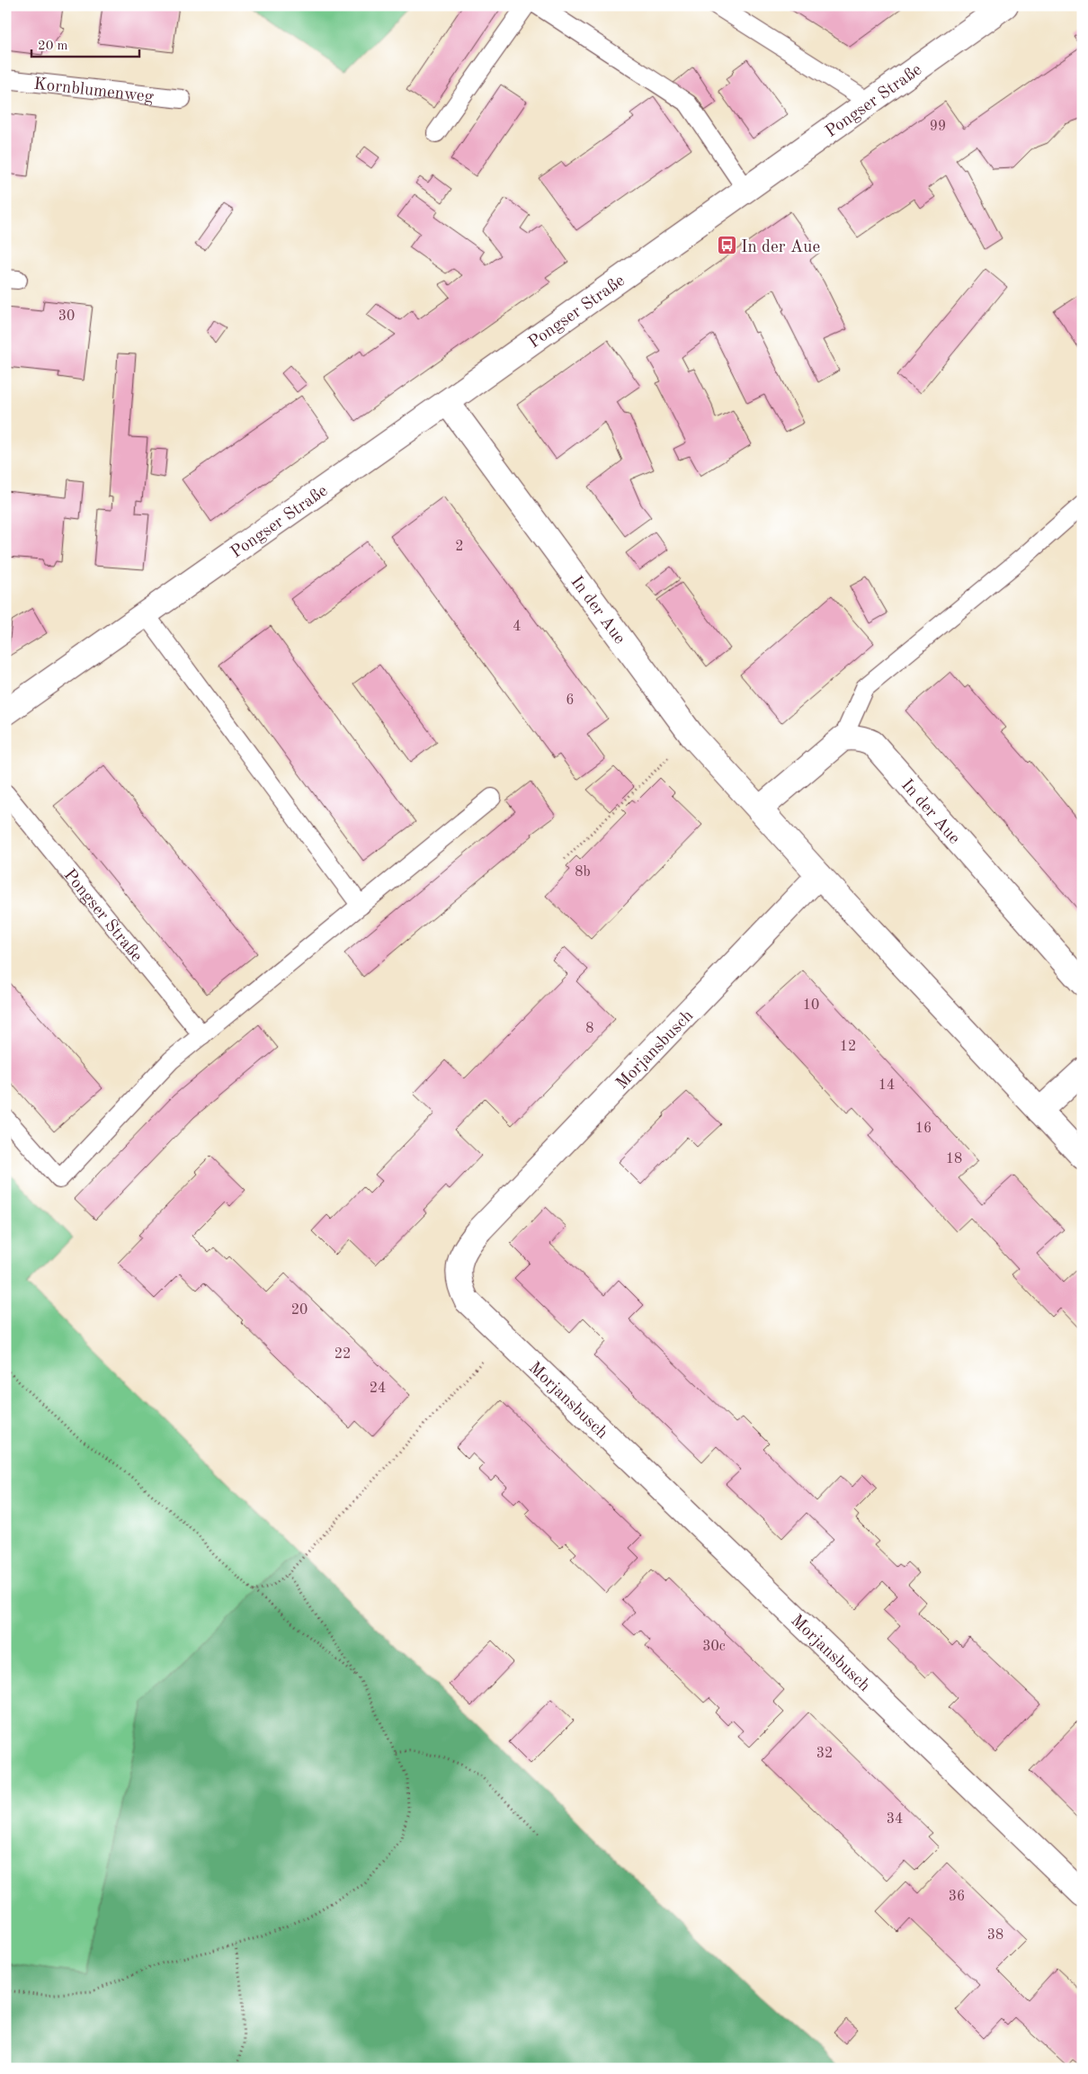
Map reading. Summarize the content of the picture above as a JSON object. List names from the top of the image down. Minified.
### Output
{"streets":{"street":["Pongser Straße","In der Aue","Morjansbusch"],"lane":["Kornblumenweg"]},"crossings":[["Pongser Straße","In der Aue"],["In der Aue","Morjansbusch"]],"places":{"bus stop":["In der Aue"]},"house_numbers":["99","30","2","4","6","8b","10","8","12","14","16","18","20","22","24","30c","32","34","36","38"],"scale_bar":"20 m"}
